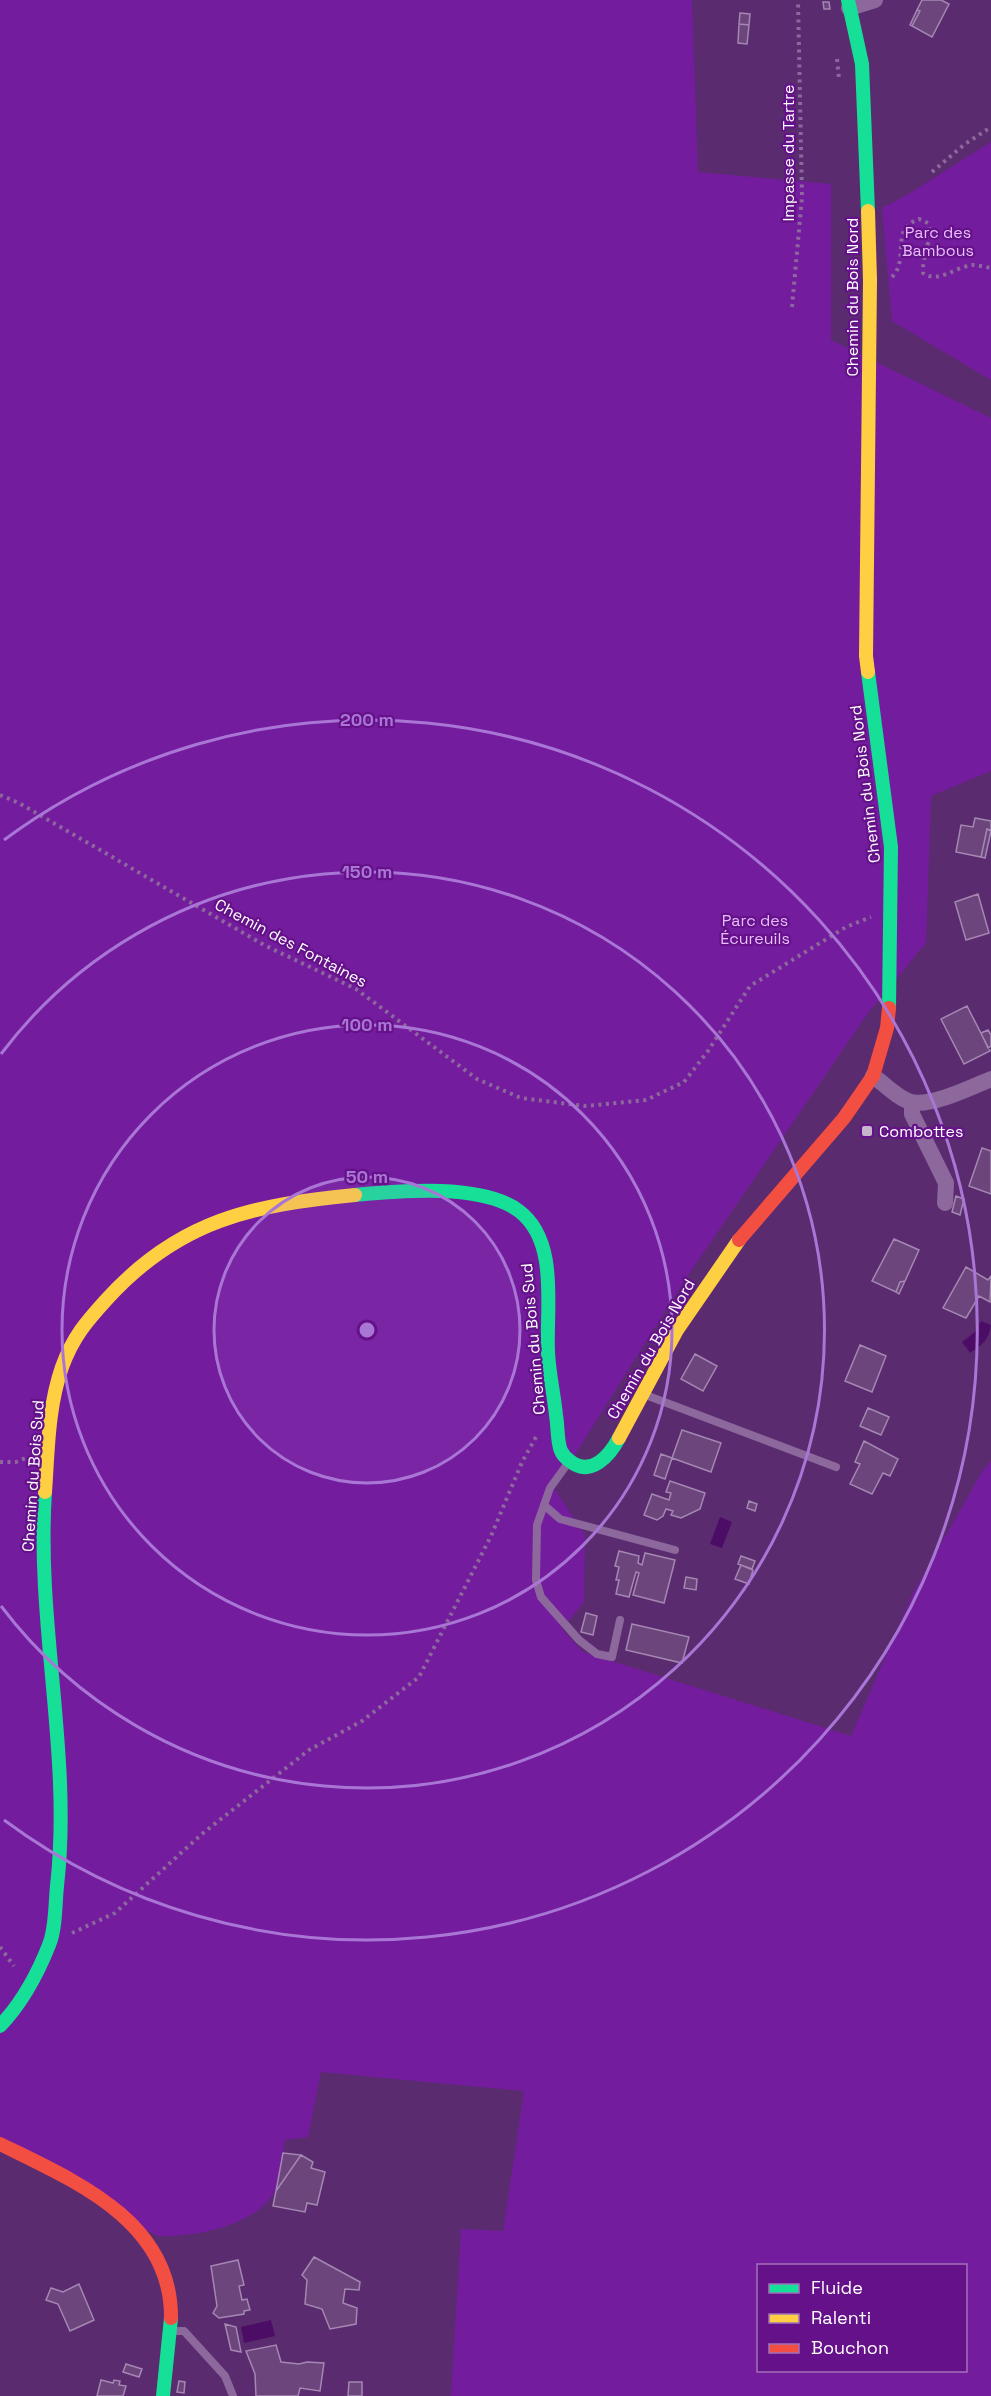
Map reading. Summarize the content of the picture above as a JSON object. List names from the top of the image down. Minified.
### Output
{"streets":{"street":["Chemin du Bois Nord","Chemin du Bois Sud"],"path":["Impasse du Tartre","Chemin des Fontaines"]},"crossings":[["Chemin du Bois Nord","Chemin des Fontaines"],["Chemin du Bois Nord","Chemin du Bois Sud"]],"parks":["Parc des Bambous","Parc des Écureuils"],"places":{"transit":["Combottes"]},"legend":["Fluide","Ralenti","Bouchon"],"rings":["200 m","150 m","100 m","50 m"]}
